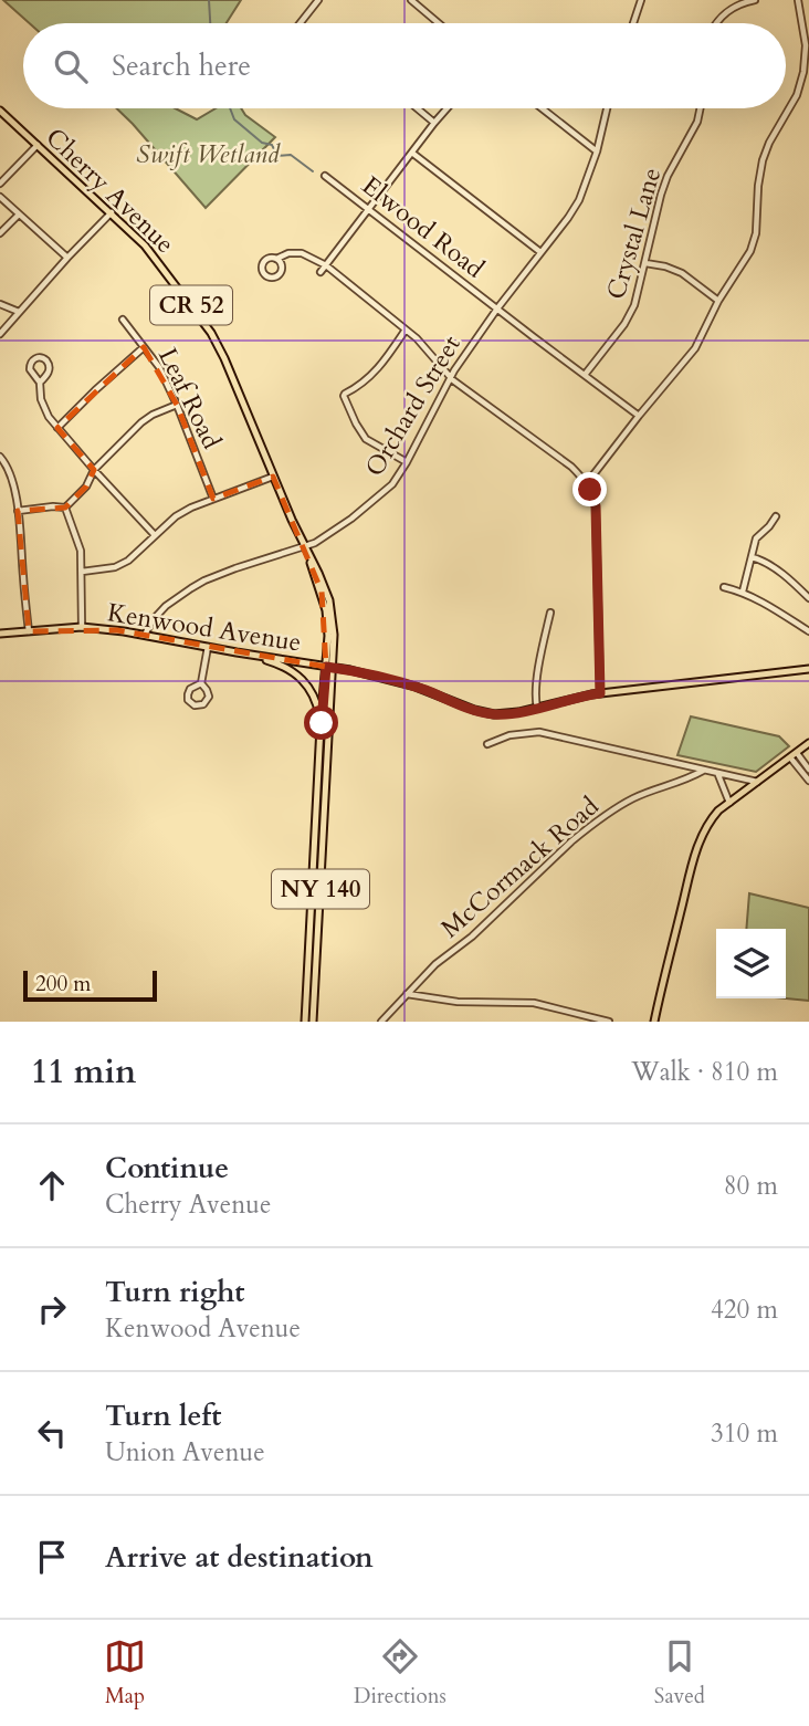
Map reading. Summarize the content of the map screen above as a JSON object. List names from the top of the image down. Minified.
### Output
{"streets":{"main road":["Cherry Avenue","CR 52","Kenwood Avenue","NY 140"],"street":["Elwood Road","Crystal Lane","Leaf Road","Orchard Street","McCormack Road"]},"crossings":[["Cherry Avenue","Orchard Street"],["Cherry Avenue","Kenwood Avenue"],["Cherry Avenue","NY 140"],["Elwood Road","Crystal Lane"],["Elwood Road","Orchard Street"],["Orchard Street","Kenwood Avenue"],["Kenwood Avenue","NY 140"]],"parks":["Swift Wetland"],"scale_bar":"200 m","page":{"search":"Search here","scale":"200 m","heading":["11 min","Walk · 810 m"],"list":[["Continue","Cherry Avenue","80 m"],["Turn right","Kenwood Avenue","420 m"],["Turn left","Union Avenue","310 m"],"Arrive at destination"],"nav":["Map","Directions","Saved"]}}
